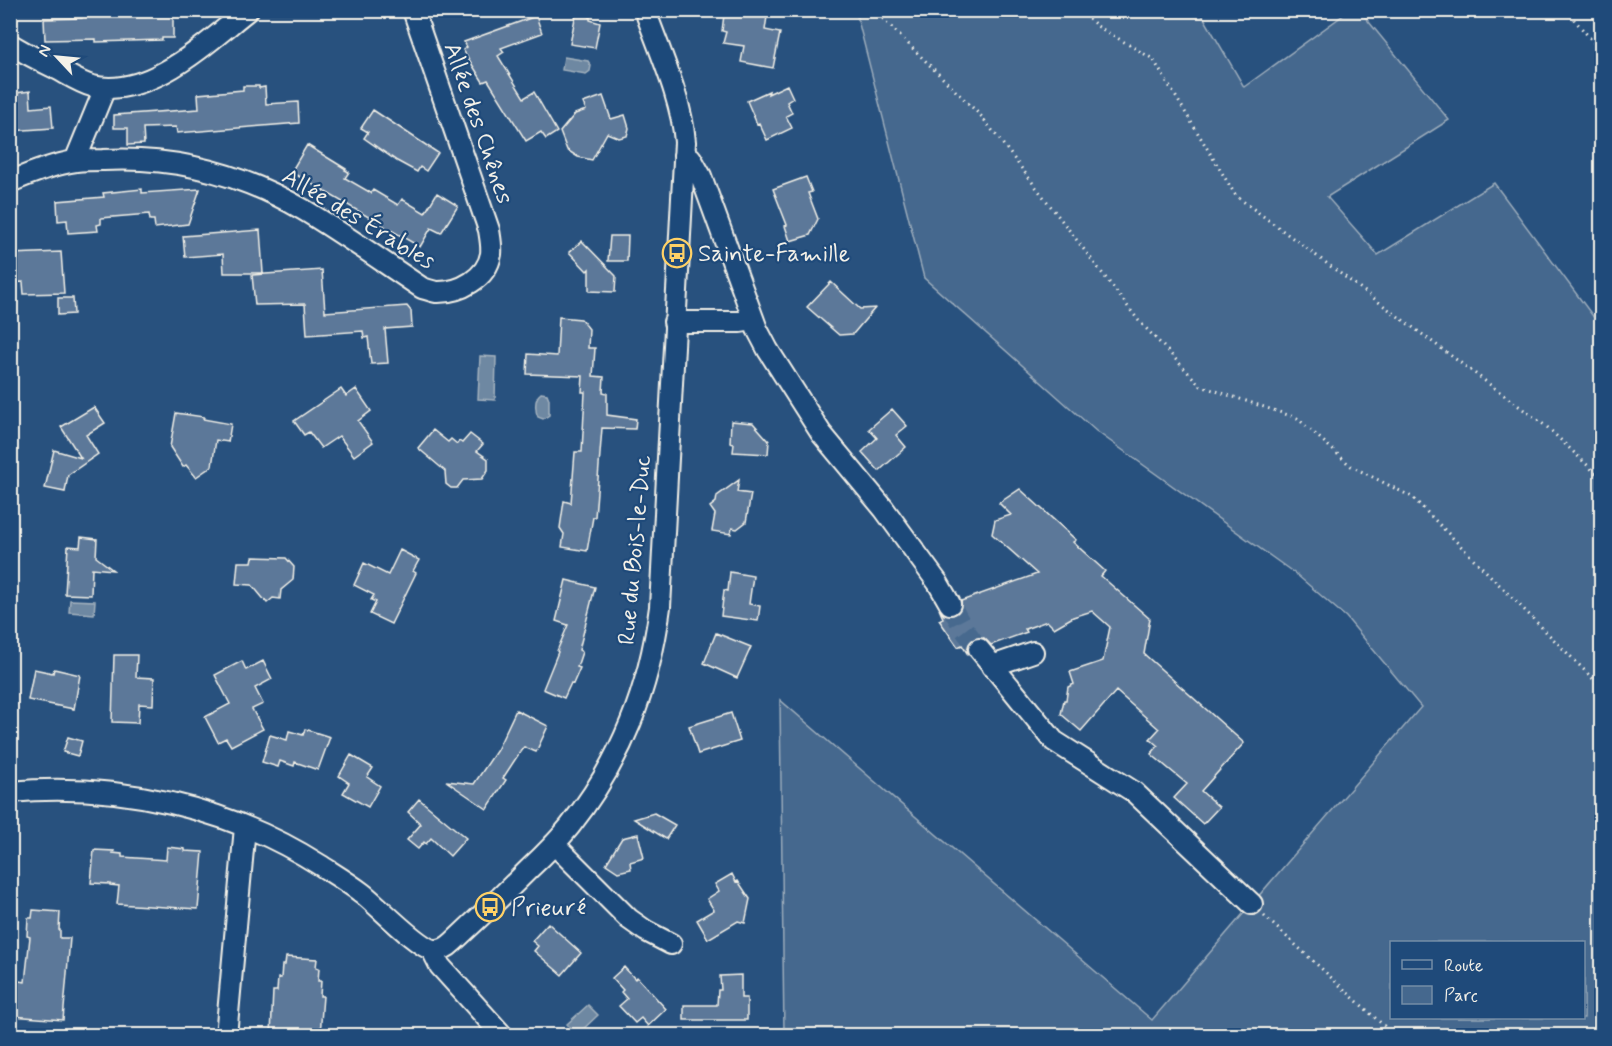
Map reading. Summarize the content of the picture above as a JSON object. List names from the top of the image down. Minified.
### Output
{"streets":{"street":["Allée des Chênes","Allée des Érables","Rue du Bois-le-Duc"]},"crossings":[["Allée des Chênes","Allée des Érables"]],"places":{"bus stop":["Sainte-Famille","Prieuré"]},"legend":["Route","Parc"],"north":"top left"}
